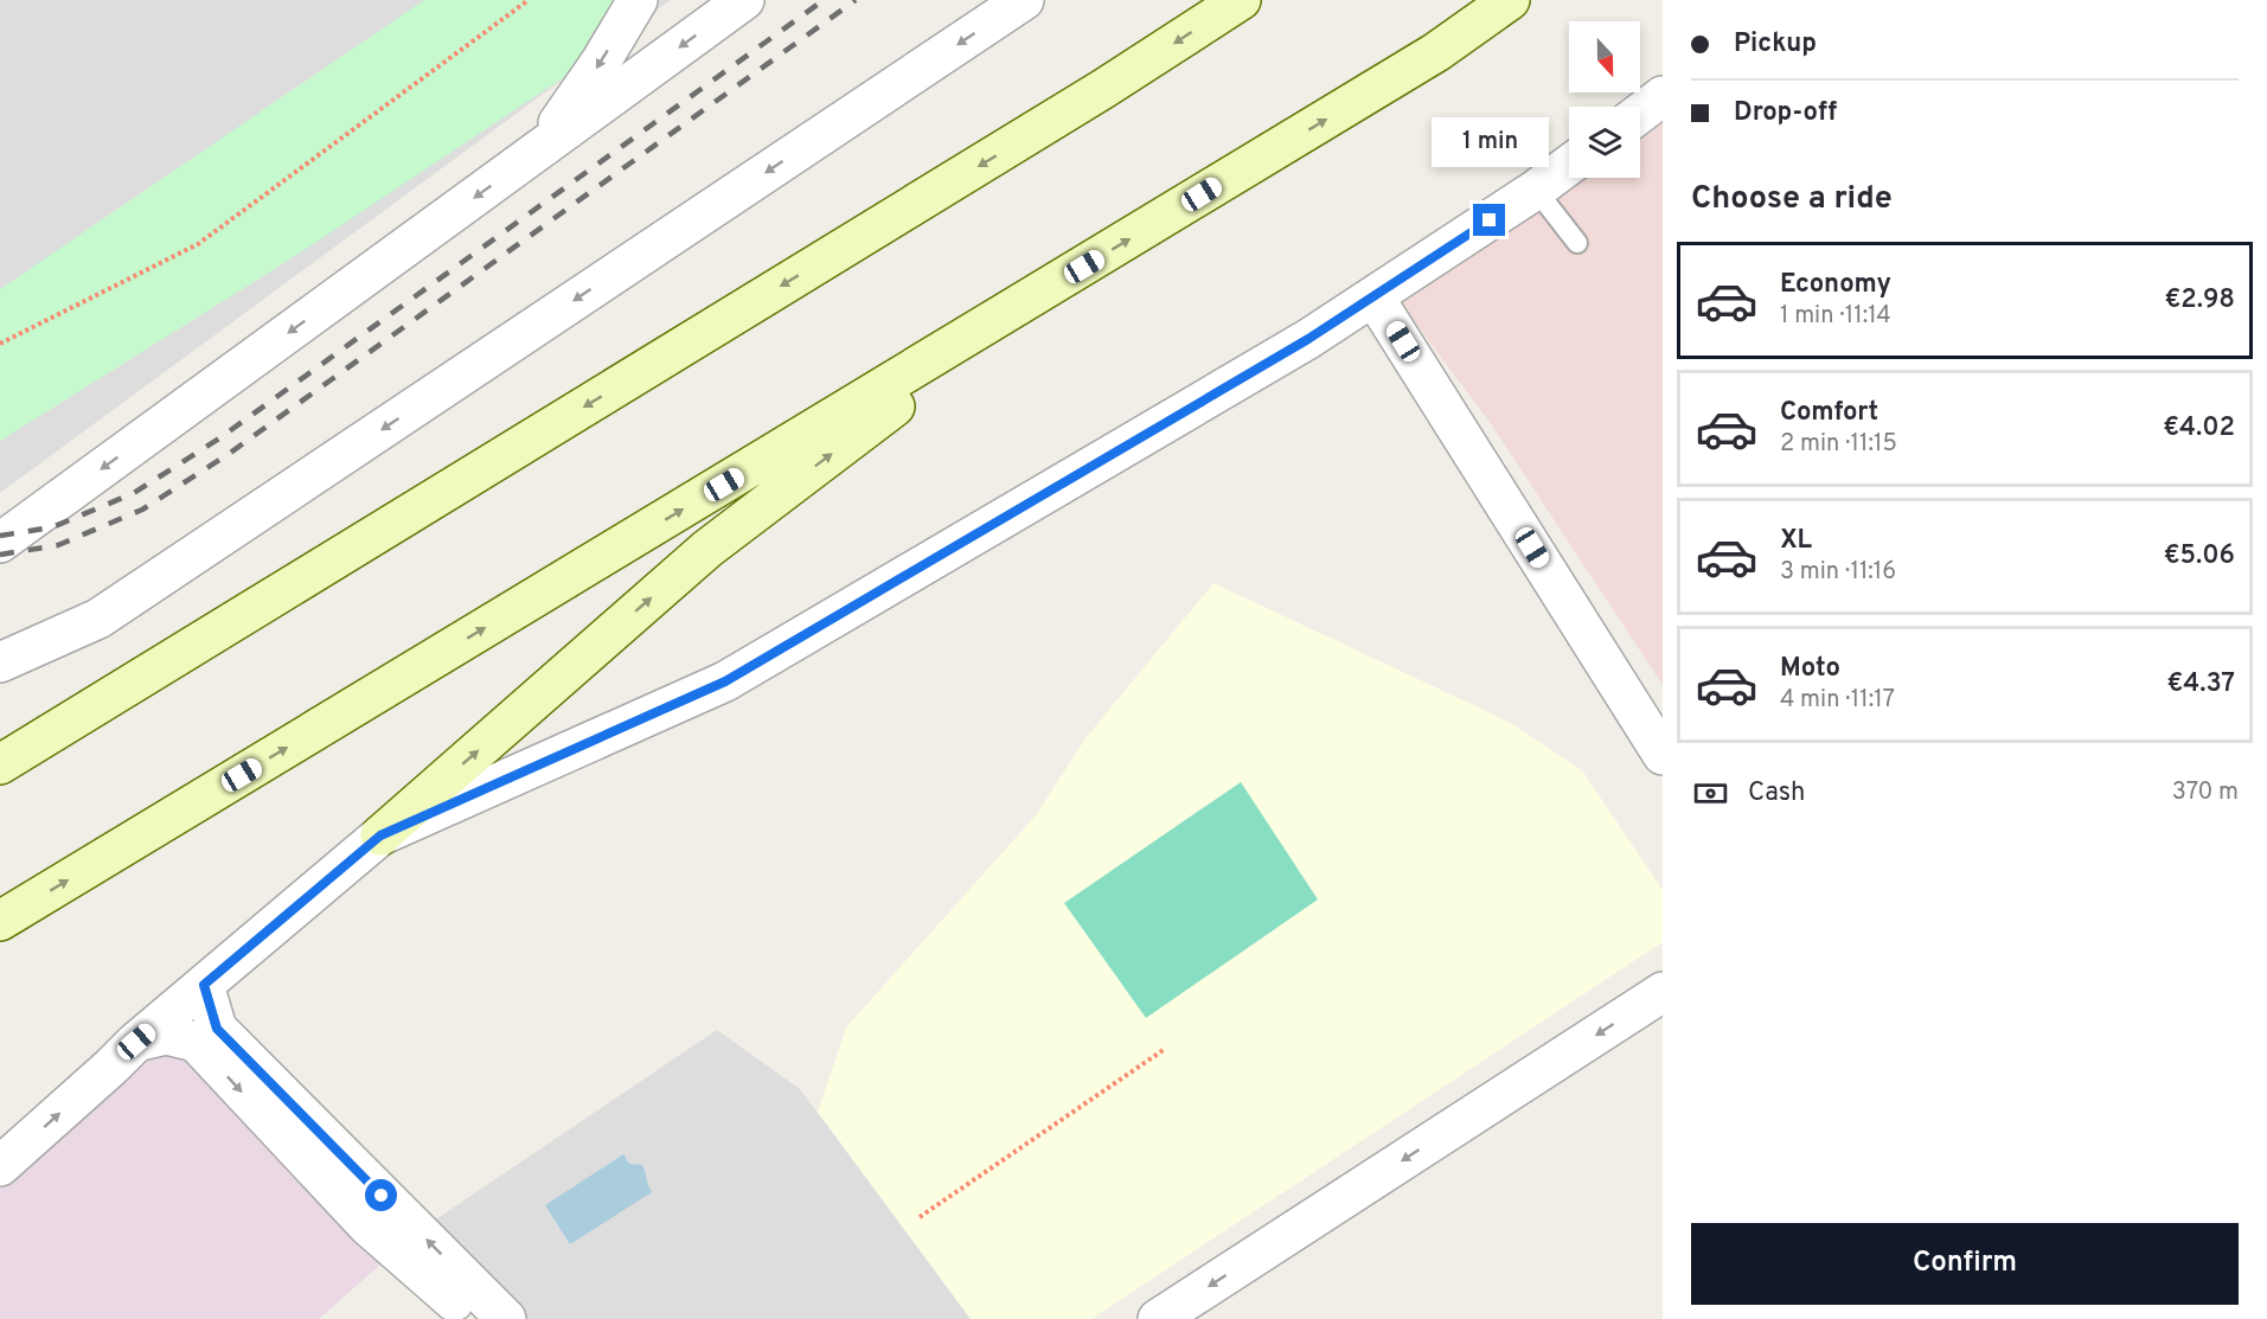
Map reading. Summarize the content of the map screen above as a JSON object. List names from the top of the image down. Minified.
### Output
{"north":"bottom","page":{"banner":["Pickup","Drop-off"],"bubble":"1 min","heading":"Choose a ride","list":[{"name":"Economy","note":"1 min · 11:14","value":"€2.98"},{"name":"Comfort","note":"2 min · 11:15","value":"€4.02"},{"name":"XL","note":"3 min · 11:16","value":"€5.06"},{"name":"Moto","note":"4 min · 11:17","value":"€4.37"}],"pay":["Cash","370 m"],"buttons":"Confirm"}}
